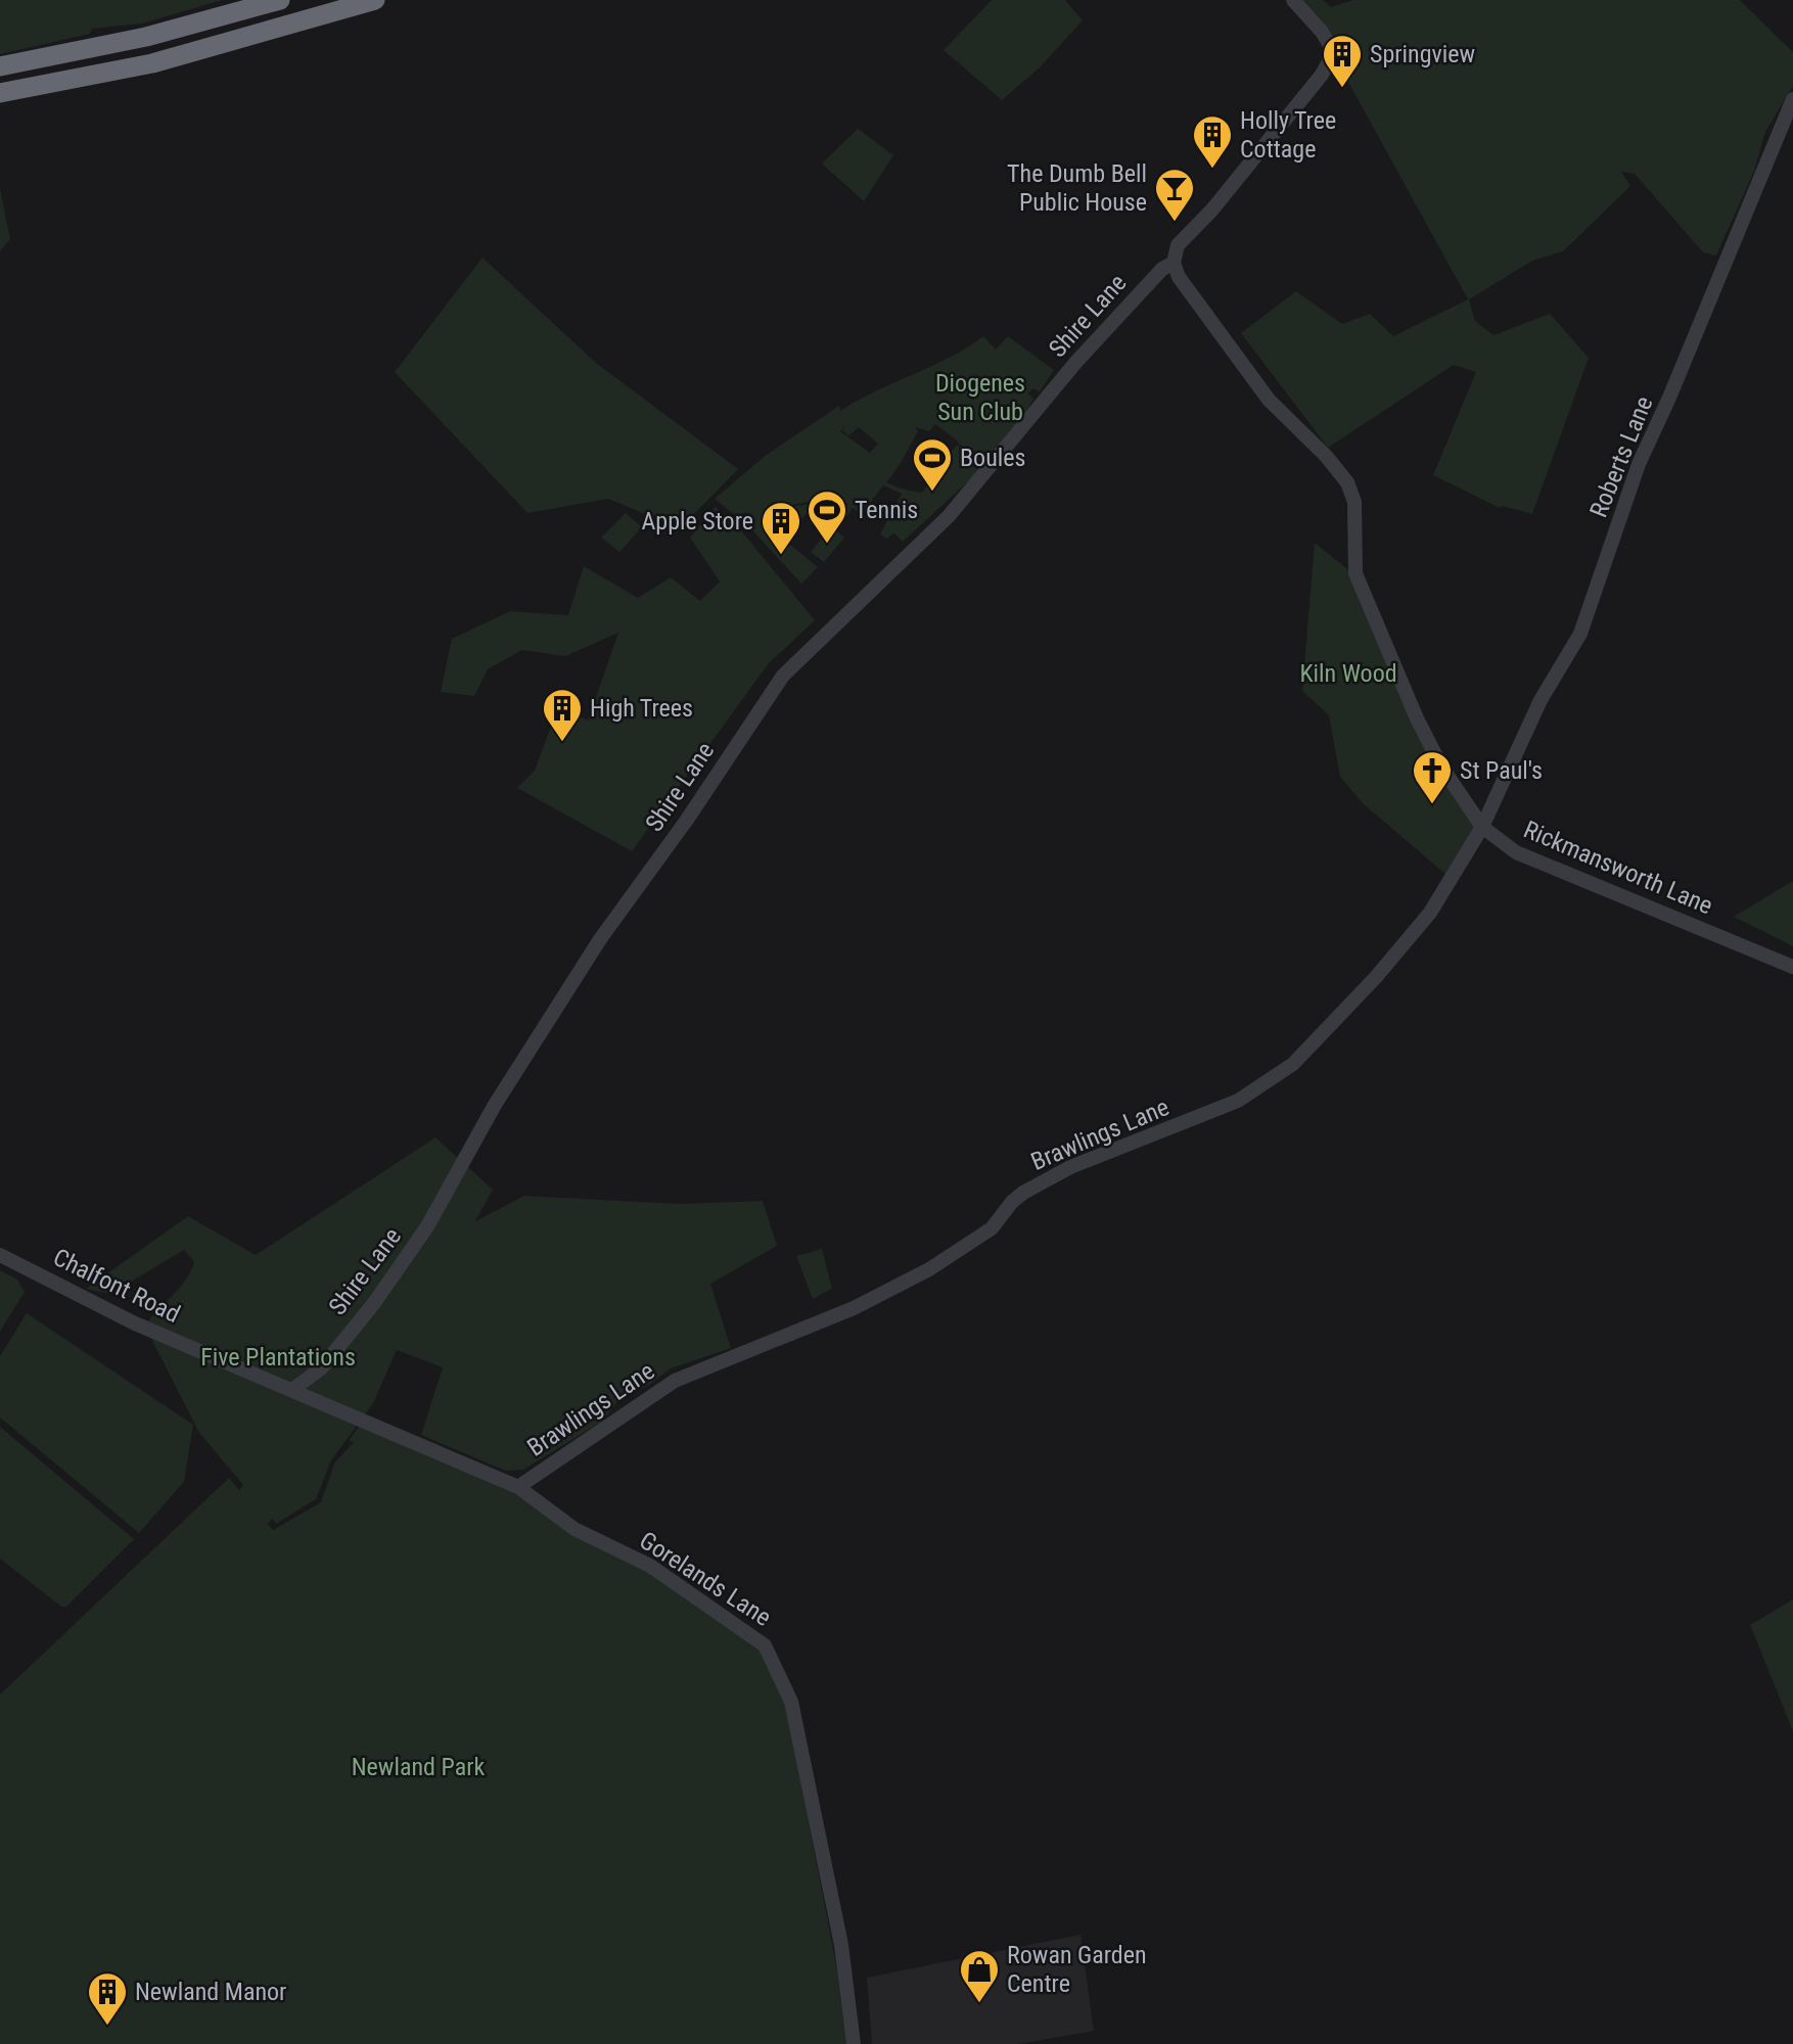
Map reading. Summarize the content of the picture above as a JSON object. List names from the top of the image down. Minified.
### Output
{"streets":{"street":["Shire Lane","Roberts Lane","Rickmansworth Lane","Brawlings Lane","Chalfont Road","Gorelands Lane"]},"crossings":[["Shire Lane","Rickmansworth Lane"],["Shire Lane","Chalfont Road"],["Shire Lane","Gorelands Lane"],["Roberts Lane","Rickmansworth Lane"],["Roberts Lane","Brawlings Lane"],["Rickmansworth Lane","Brawlings Lane"],["Brawlings Lane","Gorelands Lane"],["Chalfont Road","Gorelands Lane"]],"parks":["Diogenes Sun Club","Kiln Wood","Five Plantations","Newland Park"],"places":{"building":["Springview","Holly Tree Cottage","Apple Store","High Trees","Newland Manor"],"bar":["The Dumb Bell Public House"],"sports":["Boules","Tennis"],"church":["St Paul's"],"shop":["Rowan Garden Centre"]}}
